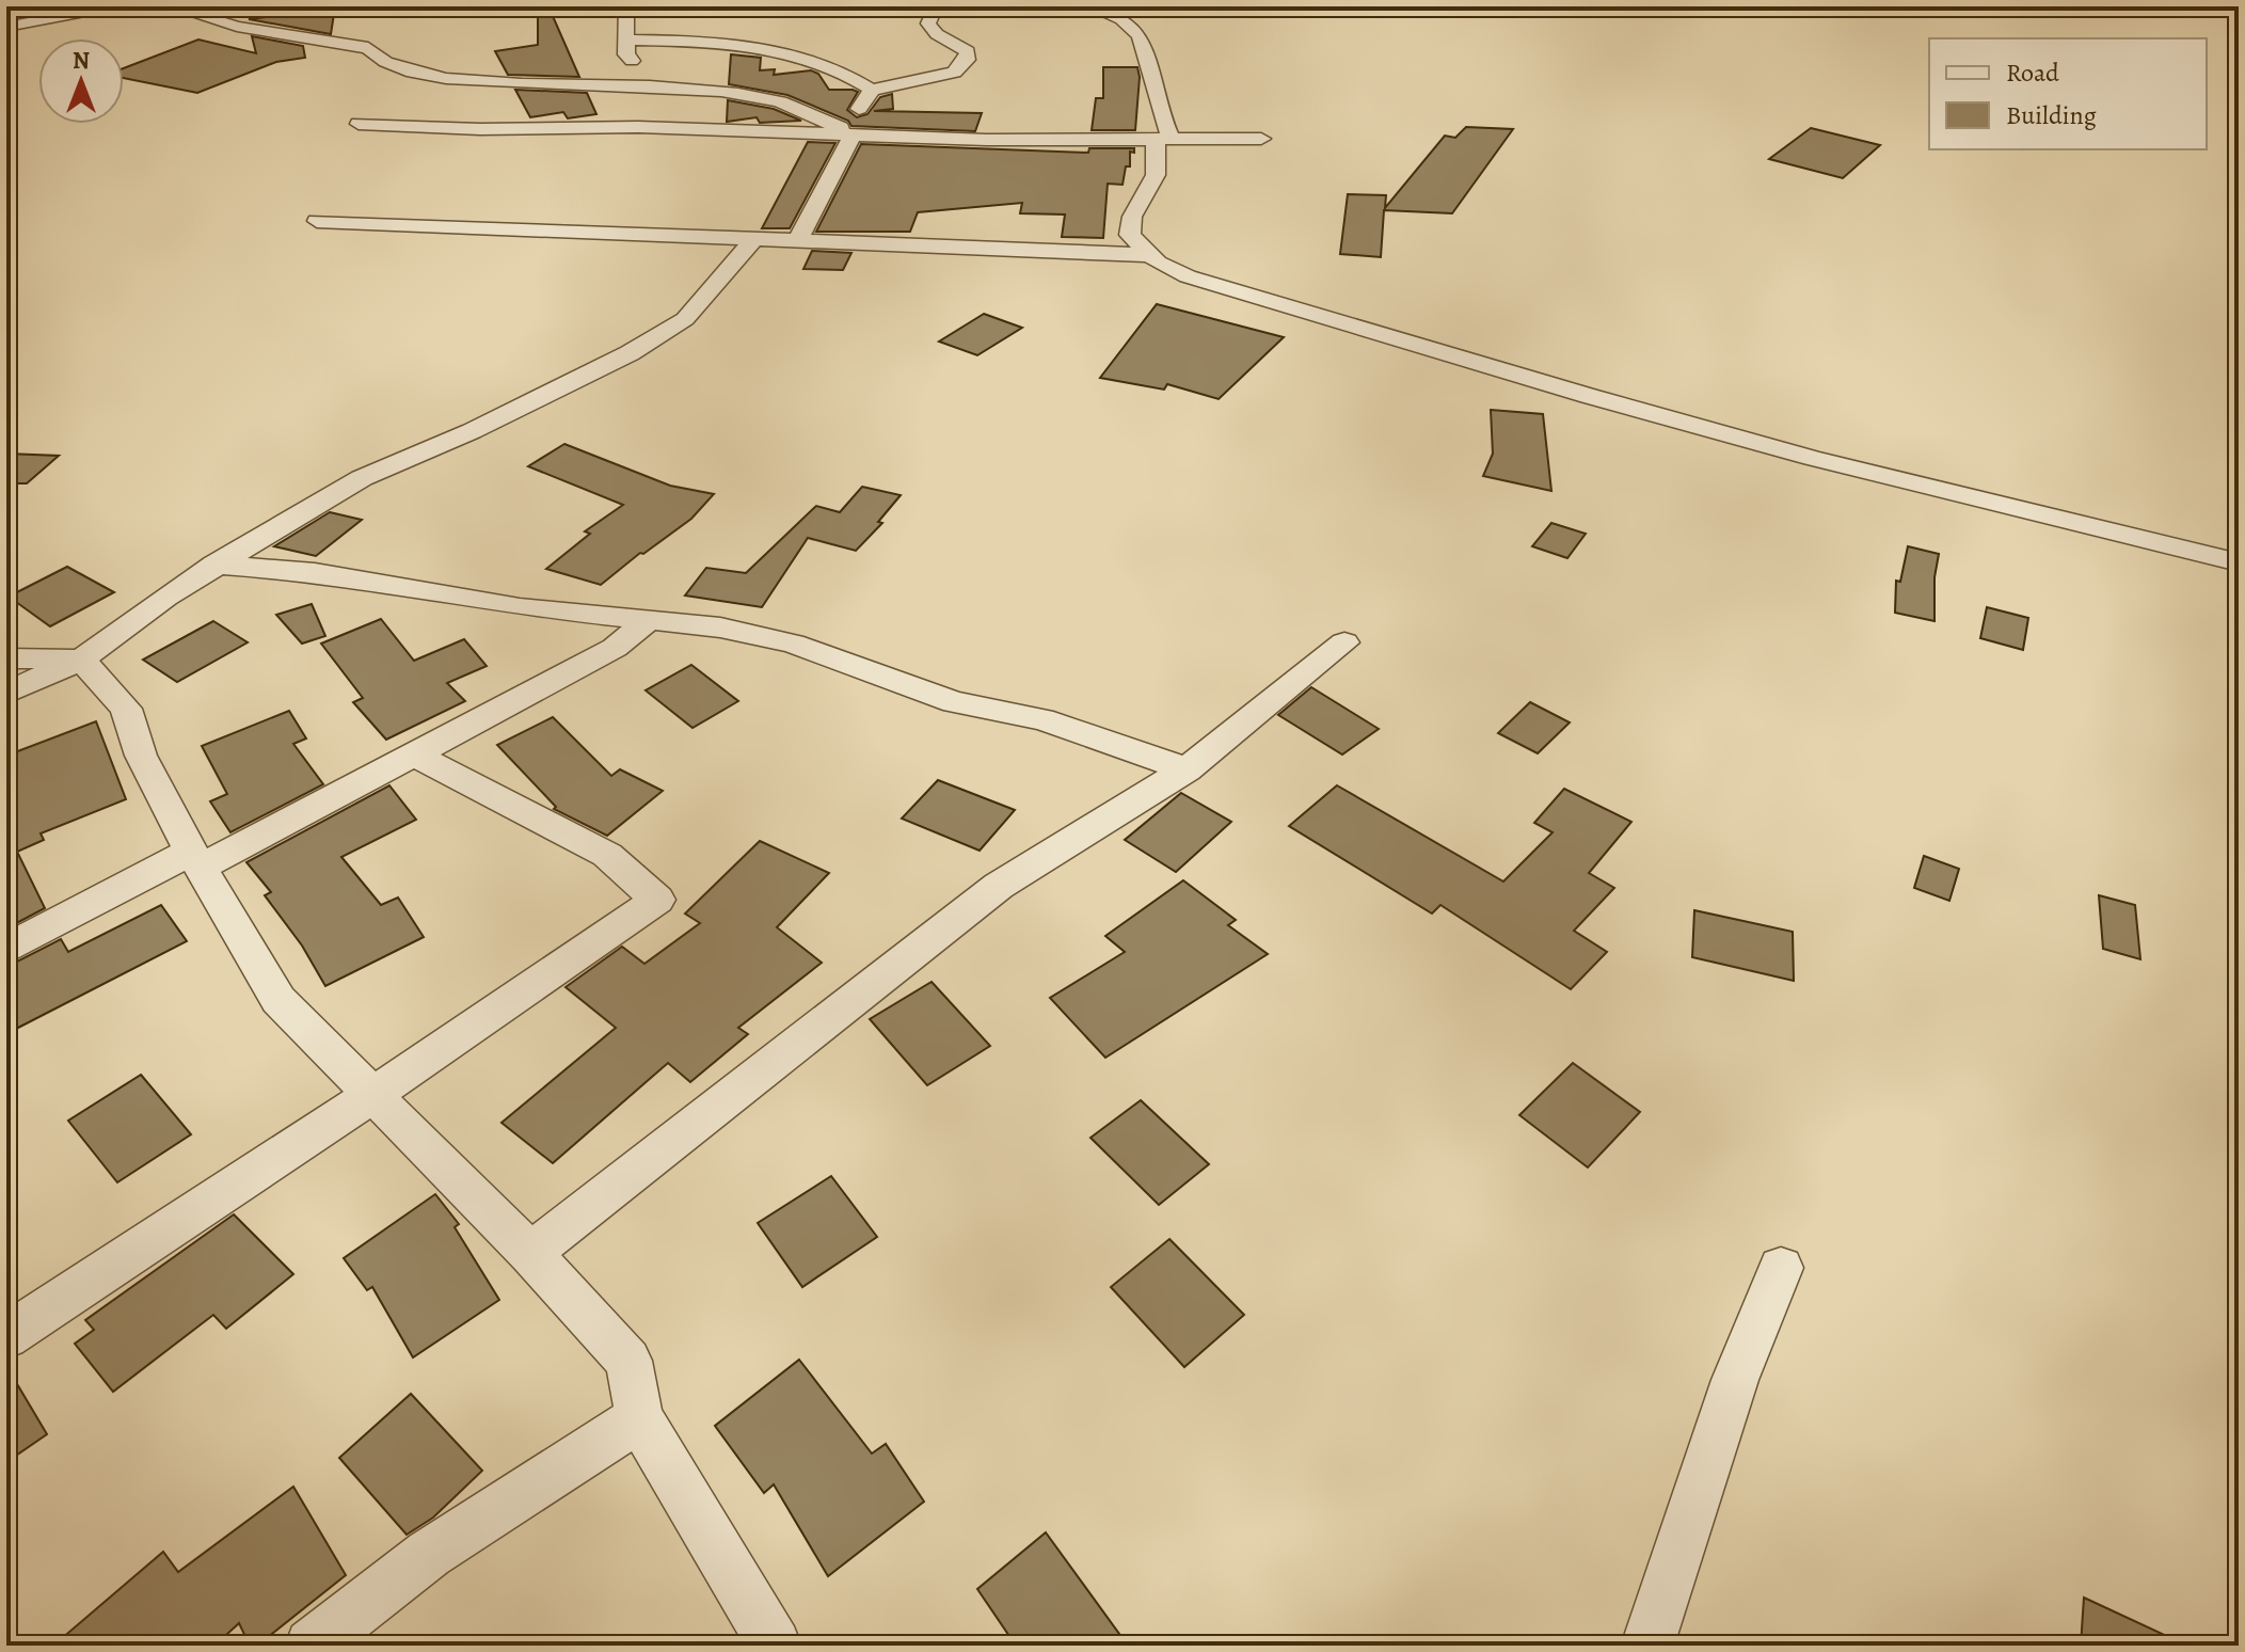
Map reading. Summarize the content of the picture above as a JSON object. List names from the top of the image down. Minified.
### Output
{"legend":["Road","Building"],"north":"top"}
